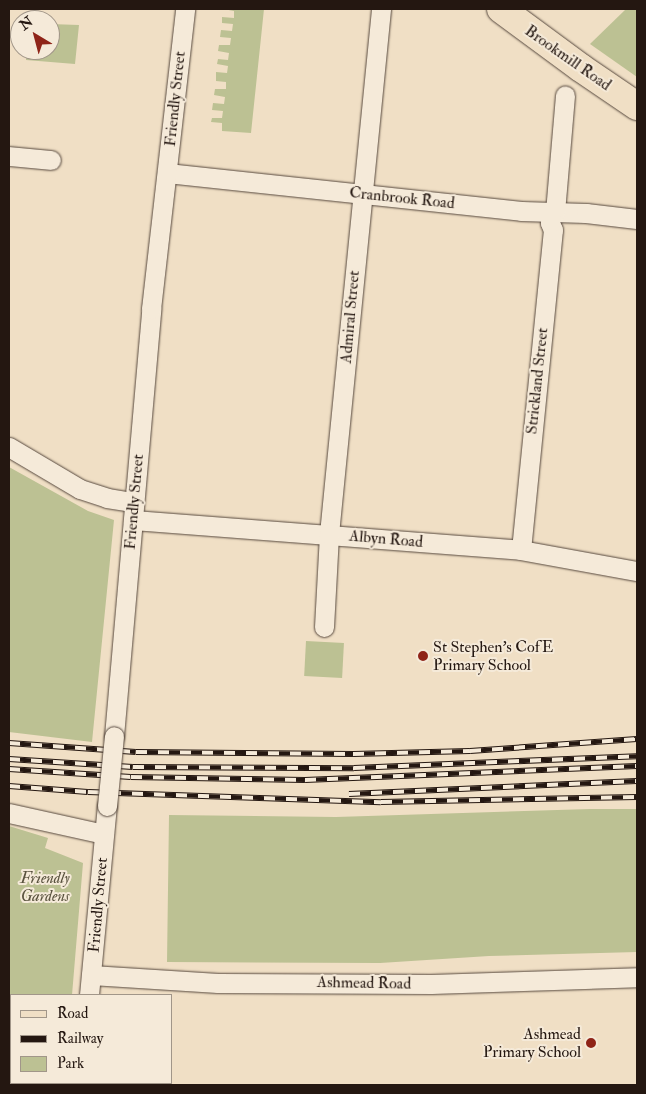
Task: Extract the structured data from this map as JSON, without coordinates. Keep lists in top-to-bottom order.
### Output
{
  "streets": {
    "main road": ["Brookmill Road"],
    "street": [
      "Friendly Street",
      "Cranbrook Road",
      "Admiral Street",
      "Strickland Street",
      "Albyn Road",
      "Ashmead Road"
    ]
  },
  "crossings": [
    ["Friendly Street", "Cranbrook Road"],
    ["Friendly Street", "Albyn Road"],
    ["Friendly Street", "Ashmead Road"],
    ["Cranbrook Road", "Admiral Street"],
    ["Cranbrook Road", "Strickland Street"],
    ["Admiral Street", "Albyn Road"],
    ["Strickland Street", "Albyn Road"]
  ],
  "parks": ["Friendly Gardens"],
  "places": ["St Stephen's CofE Primary School", "Ashmead Primary School"],
  "legend": ["Road", "Railway", "Park"],
  "north": "top left"
}
